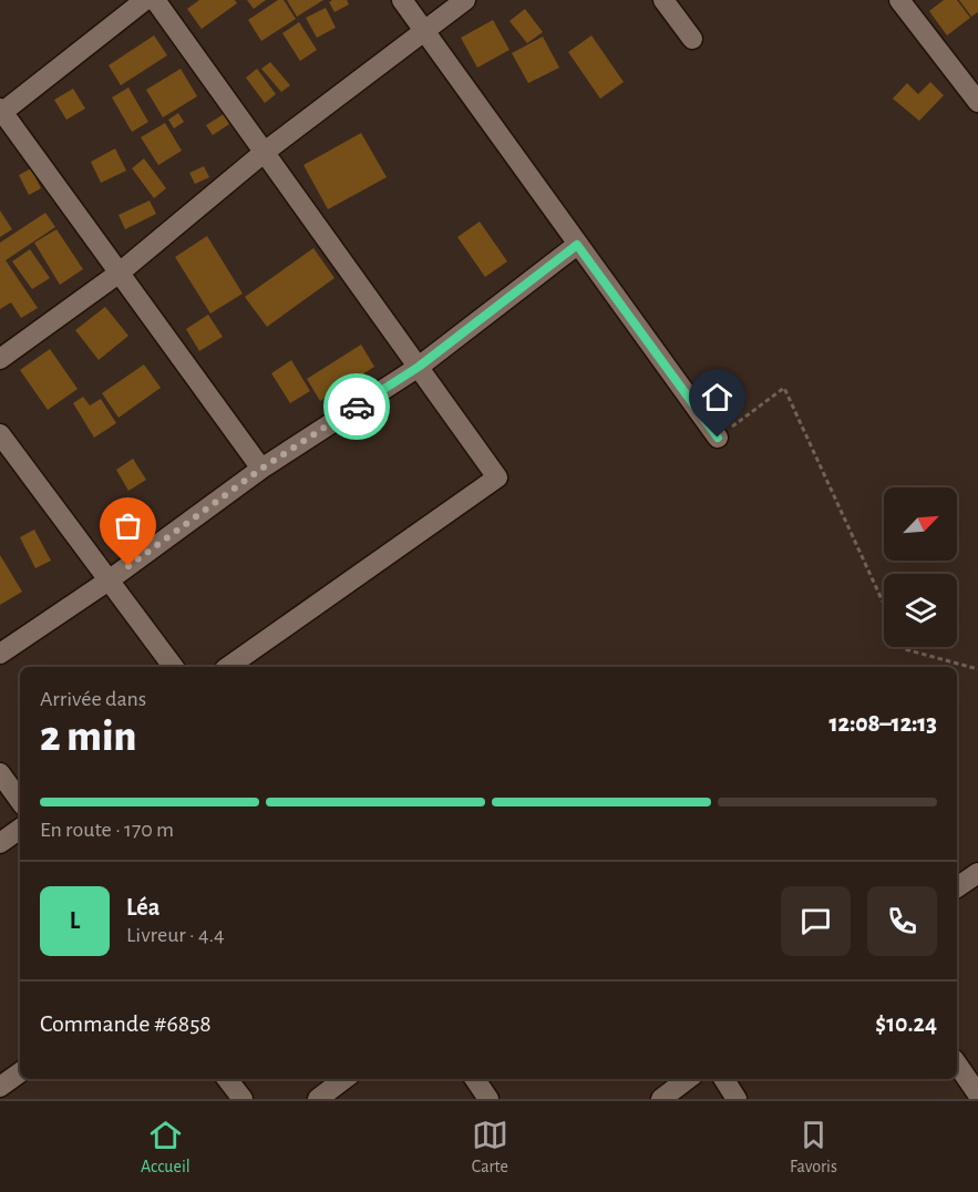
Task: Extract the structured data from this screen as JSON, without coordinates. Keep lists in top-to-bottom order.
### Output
{
  "north": "top right",
  "page": {
    "heading": ["2 min", "Arrivée dans", "12:08–12:13"],
    "panel": [
      "Léa",
      "Livreur · 4.4",
      "Commande #6858",
      "$10.24"
    ],
    "bar": "En route · 170 m",
    "round": "L",
    "tabs": ["Accueil", "Carte", "Favoris"]
  }
}
